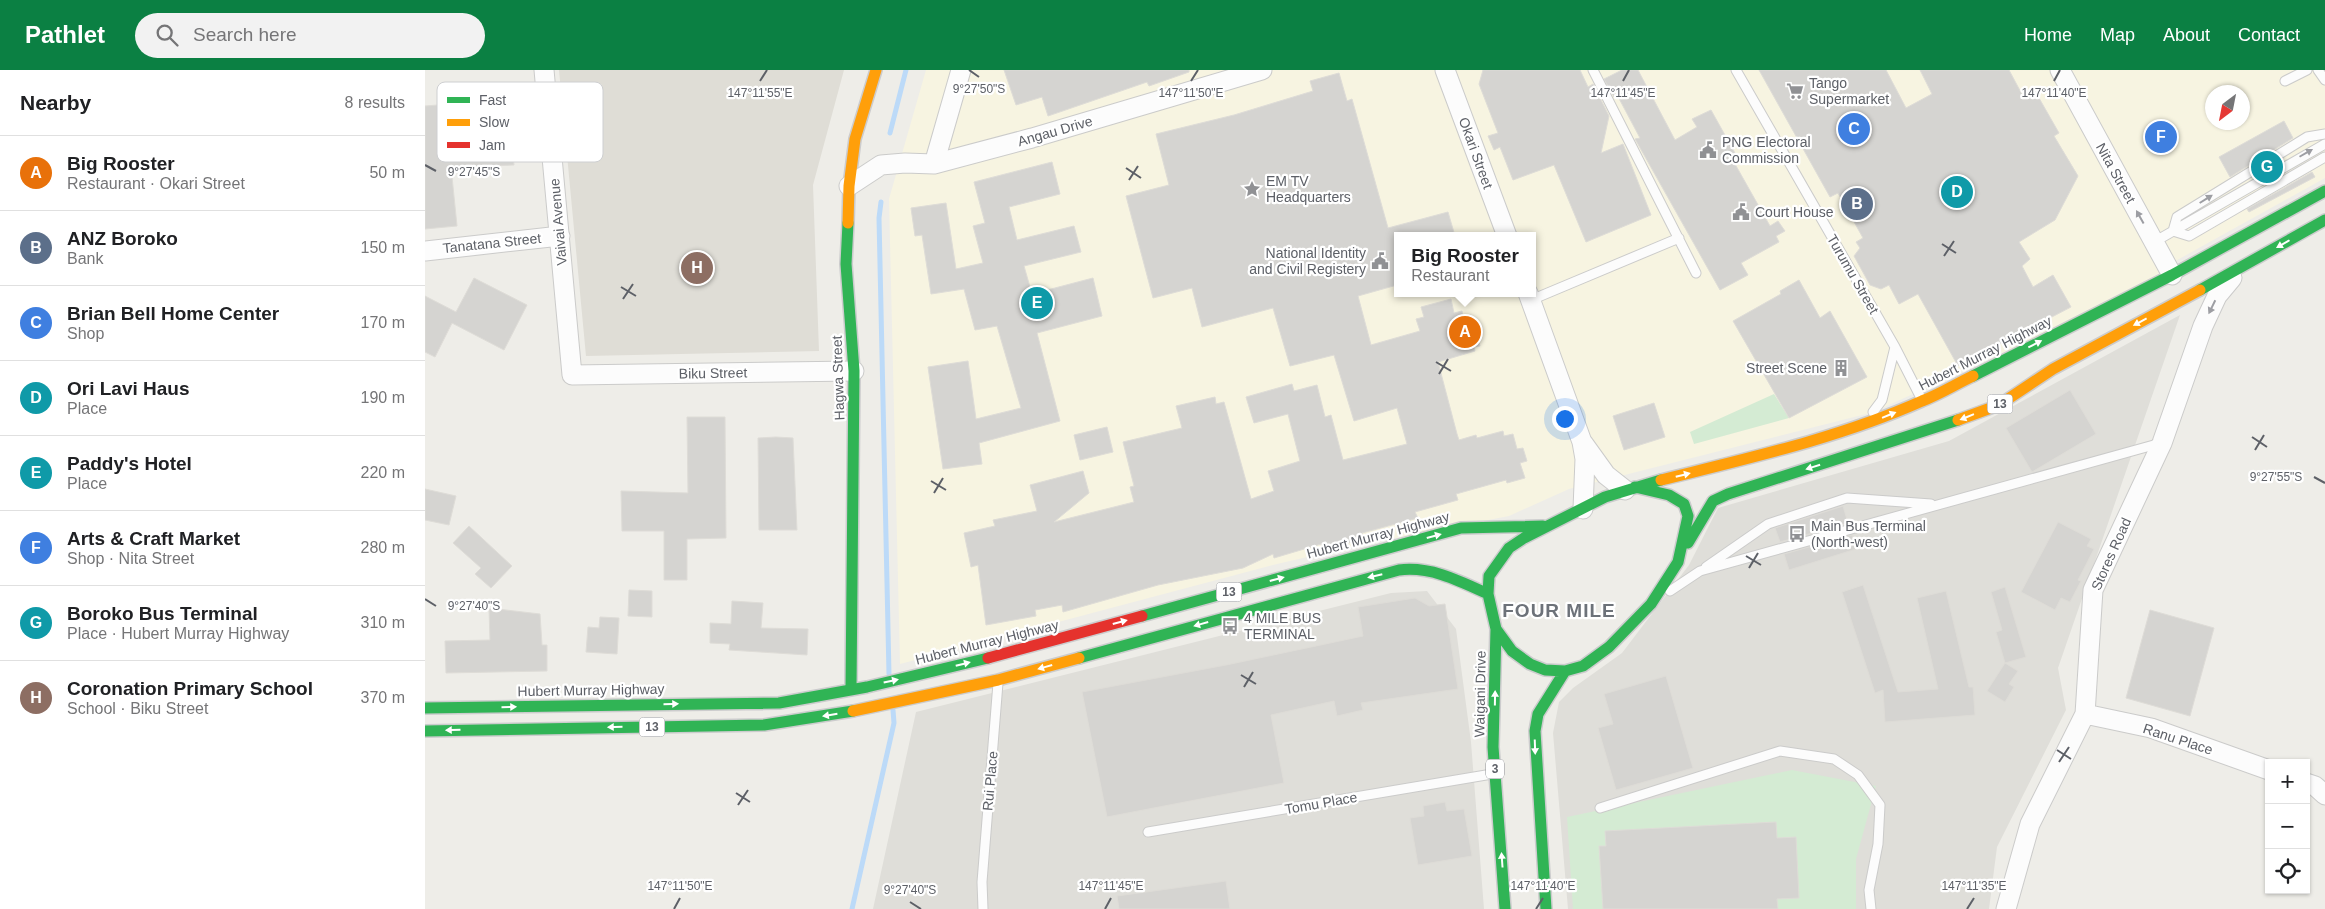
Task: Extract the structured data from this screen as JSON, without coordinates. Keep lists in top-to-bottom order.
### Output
{
  "streets": {
    "main road": [
      "Hubert Murray Highway",
      "Hagwa Street",
      "13",
      "Waigani Drive",
      "3"
    ],
    "street": [
      "Angau Drive",
      "Okari Street",
      "Nita Street",
      "Vaivai Avenue",
      "Tanatana Street",
      "Biku Street",
      "Stores Road",
      "Ranu Place"
    ],
    "lane": ["Turumu Street", "Rui Place", "Tomu Place"]
  },
  "crossings": [
    ["Angau Drive", "Hagwa Street"],
    ["Nita Street", "Hubert Murray Highway"],
    ["Vaivai Avenue", "Tanatana Street"],
    ["Vaivai Avenue", "Biku Street"],
    ["Turumu Street", "Hubert Murray Highway"],
    ["Hubert Murray Highway", "Hagwa Street"],
    ["Hubert Murray Highway", "13"],
    ["Biku Street", "Hagwa Street"],
    ["13", "Stores Road"],
    ["13", "Waigani Drive"],
    ["13", "Rui Place"],
    ["Stores Road", "Ranu Place"],
    ["Waigani Drive", "Tomu Place"]
  ],
  "one_way": ["Nita Street"],
  "districts": ["FOUR MILE"],
  "places": {
    "supermarket": ["Tango Supermarket"],
    "public building": ["PNG Electoral Commission", "Court House", "National Identity and Civil Registery"],
    "place": ["EM TV Headquarters"],
    "building": ["Street Scene"],
    "bus stop": ["Main Bus Terminal (North-west)", "4 MILE BUS TERMINAL"]
  },
  "legend": ["Fast", "Slow", "Jam"],
  "north": "bottom left",
  "page": {
    "header": "Pathlet",
    "search": "Search here",
    "nav": [
      "Home",
      "Map",
      "About",
      "Contact"
    ],
    "heading": ["Nearby", "8 results"],
    "pins": [
      "C",
      "F",
      "G",
      "D",
      "B",
      "H",
      "E",
      "A"
    ],
    "list": [
      {
        "mark": "A",
        "name": "Big Rooster",
        "note": "Restaurant · Okari Street",
        "value": "50 m"
      },
      {
        "mark": "B",
        "name": "ANZ Boroko",
        "note": "Bank",
        "value": "150 m"
      },
      {
        "mark": "C",
        "name": "Brian Bell Home Center",
        "note": "Shop",
        "value": "170 m"
      },
      {
        "mark": "D",
        "name": "Ori Lavi Haus",
        "note": "Place",
        "value": "190 m"
      },
      {
        "mark": "E",
        "name": "Paddy's Hotel",
        "note": "Place",
        "value": "220 m"
      },
      {
        "mark": "F",
        "name": "Arts & Craft Market",
        "note": "Shop · Nita Street",
        "value": "280 m"
      },
      {
        "mark": "G",
        "name": "Boroko Bus Terminal",
        "note": "Place · Hubert Murray Highway",
        "value": "310 m"
      },
      {
        "mark": "H",
        "name": "Coronation Primary School",
        "note": "School · Biku Street",
        "value": "370 m"
      }
    ],
    "popup": ["Big Rooster", "Restaurant"],
    "map_buttons": ["+", "−"]
  },
  "coordinates": [
    "9°27'50\"S",
    "147°11'55\"E",
    "147°11'50\"E",
    "147°11'45\"E",
    "147°11'40\"E",
    "9°27'45\"S",
    "9°27'55\"S",
    "9°27'40\"S",
    "147°11'35\"E"
  ]
}
